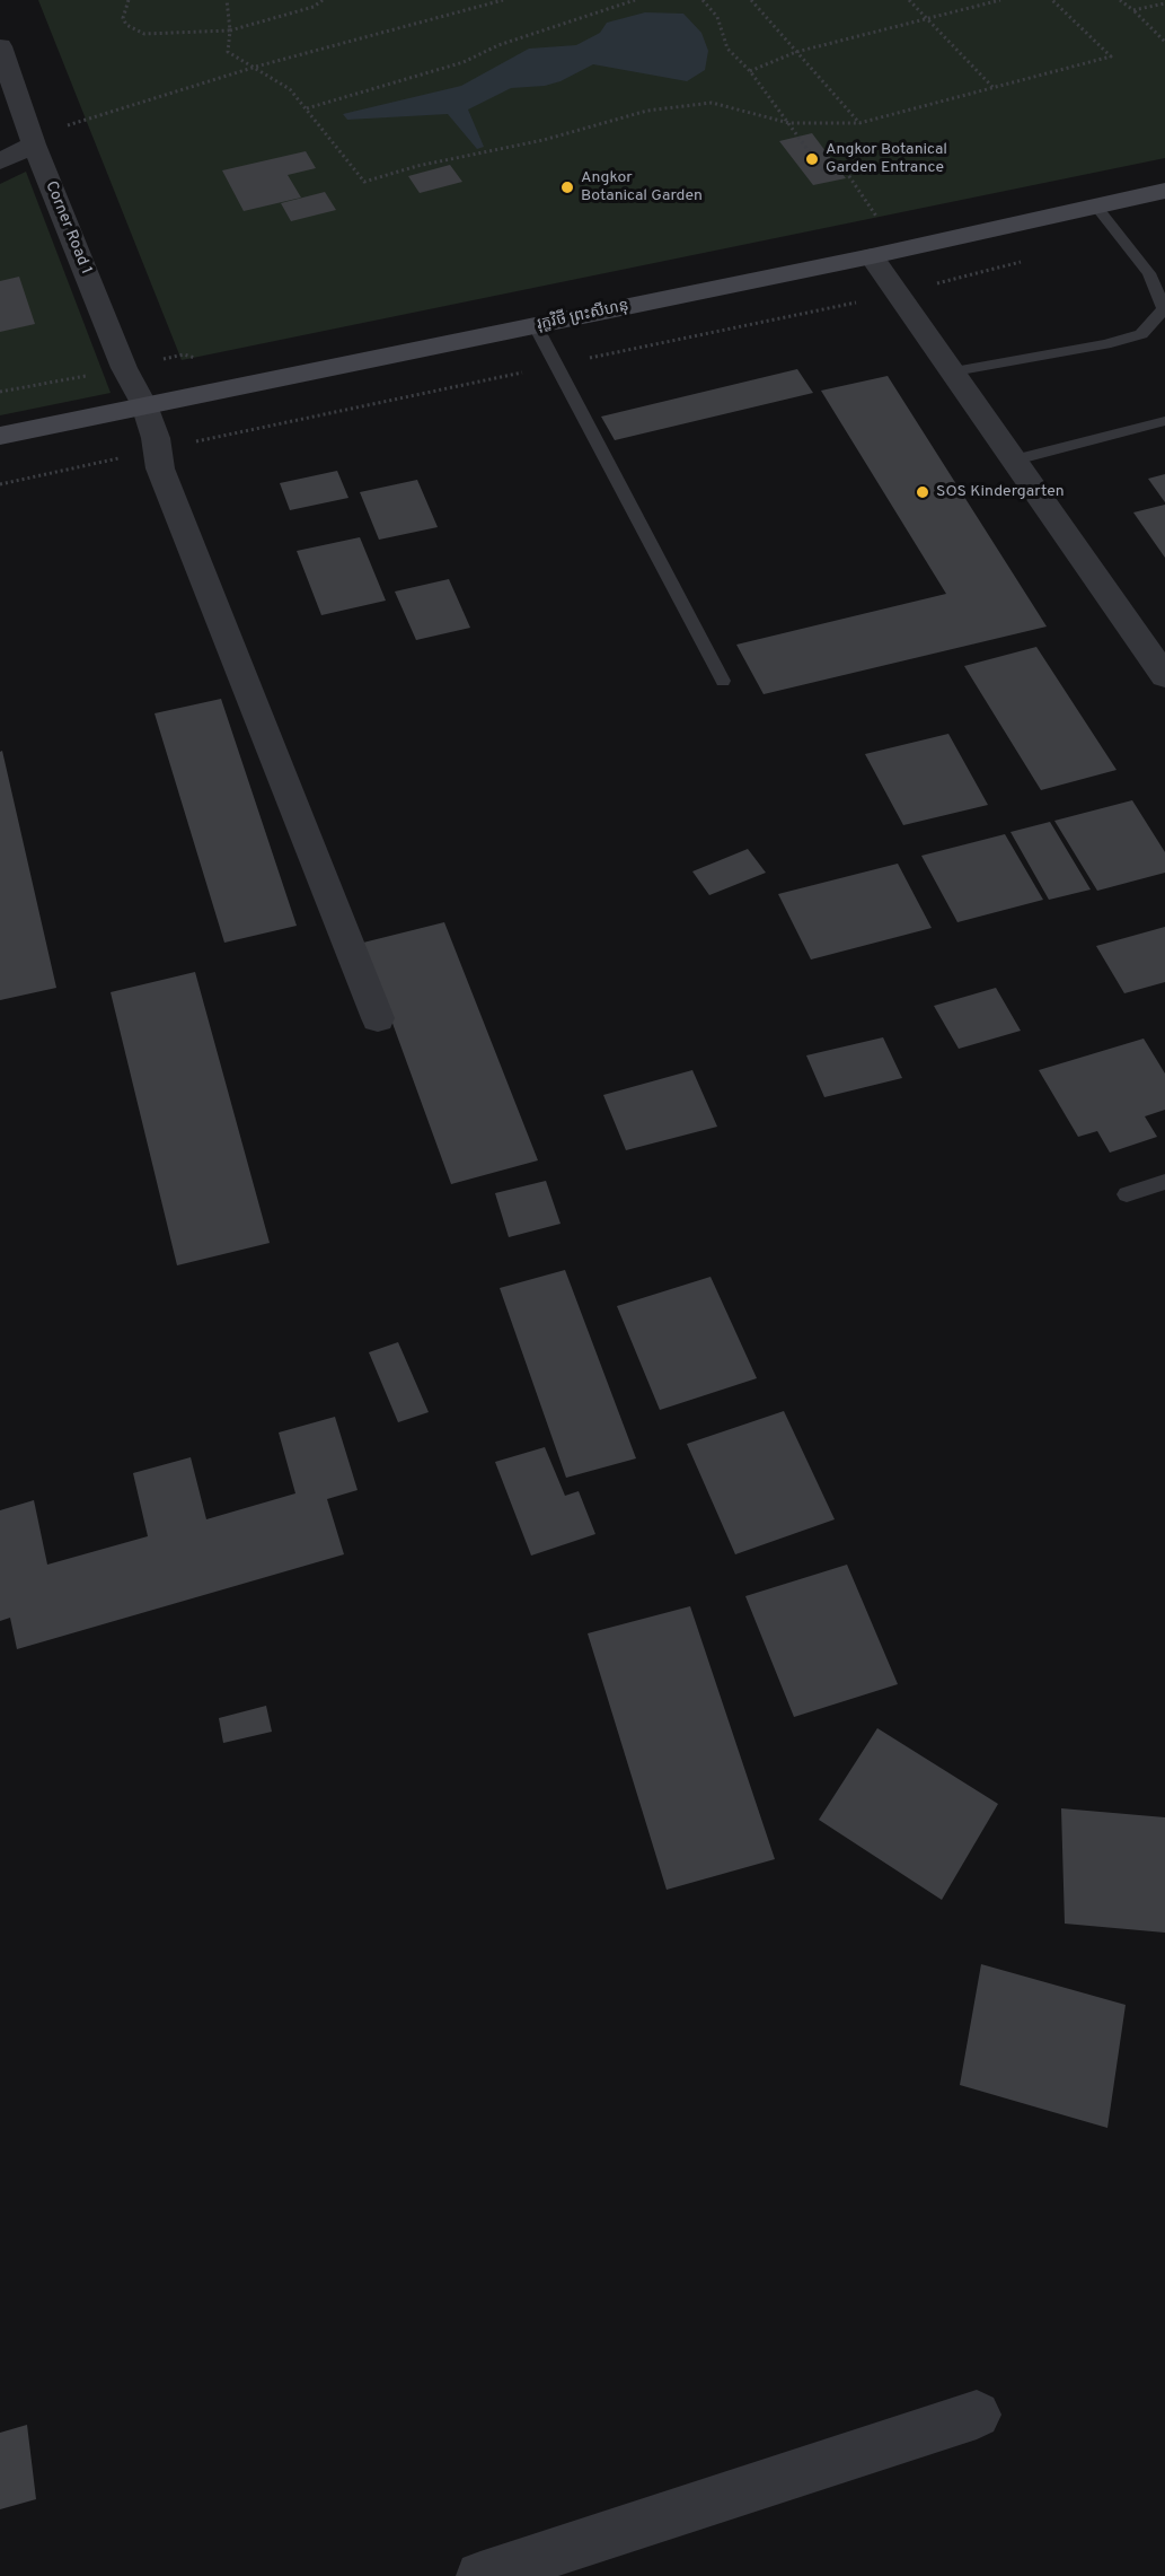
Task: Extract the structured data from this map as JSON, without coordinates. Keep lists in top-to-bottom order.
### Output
{
  "streets": {
    "street": ["Corner Road 1", "រុក្ខវិថី ព្រះសីហនុ"]
  },
  "crossings": [
    ["Corner Road 1", "រុក្ខវិថី ព្រះសីហនុ"]
  ],
  "places": ["Angkor Botanical Garden Entrance", "Angkor Botanical Garden", "SOS Kindergarten"]
}
